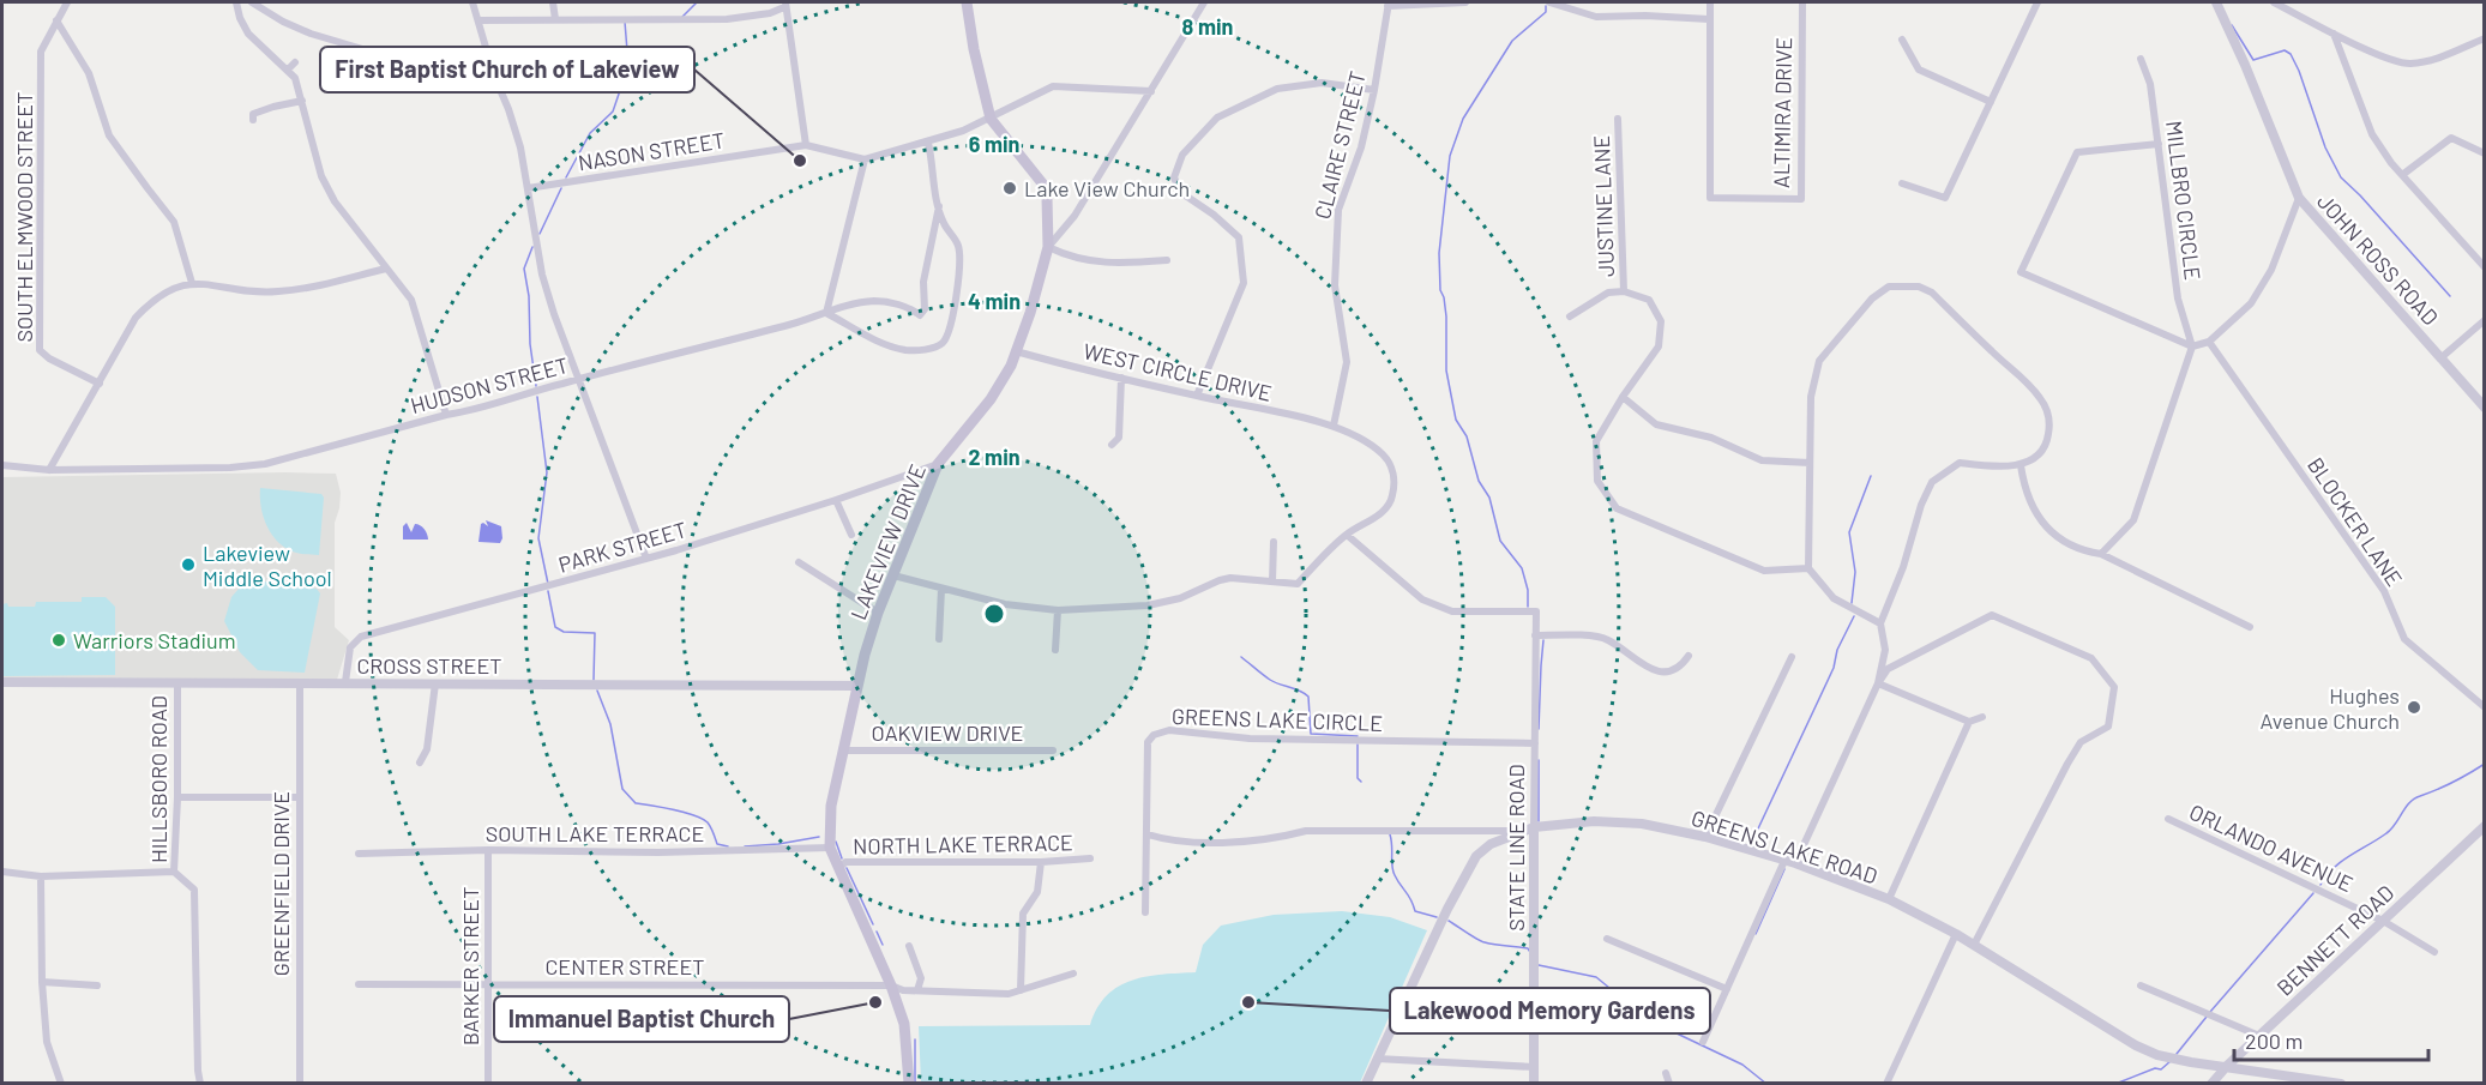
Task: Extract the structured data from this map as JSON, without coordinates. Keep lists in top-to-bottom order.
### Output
{
  "streets": {
    "main road": ["LAKEVIEW DRIVE"],
    "street": [
      "ALTIMIRA DRIVE",
      "CLAIRE STREET",
      "NASON STREET",
      "MILLBRO CIRCLE",
      "JUSTINE LANE",
      "SOUTH ELMWOOD STREET",
      "JOHN ROSS ROAD",
      "WEST CIRCLE DRIVE",
      "HUDSON STREET",
      "BLOCKER LANE",
      "PARK STREET",
      "CROSS STREET",
      "GREENS LAKE CIRCLE",
      "OAKVIEW DRIVE",
      "HILLSBORO ROAD",
      "SOUTH LAKE TERRACE",
      "NORTH LAKE TERRACE",
      "GREENS LAKE ROAD",
      "STATE LINE ROAD",
      "ORLANDO AVENUE",
      "GREENFIELD DRIVE",
      "BENNETT ROAD",
      "BARKER STREET",
      "CENTER STREET"
    ]
  },
  "crossings": [
    ["CLAIRE STREET", "WEST CIRCLE DRIVE"],
    ["WEST CIRCLE DRIVE", "LAKEVIEW DRIVE"],
    ["WEST CIRCLE DRIVE", "STATE LINE ROAD"],
    ["LAKEVIEW DRIVE", "PARK STREET"],
    ["LAKEVIEW DRIVE", "CROSS STREET"],
    ["LAKEVIEW DRIVE", "OAKVIEW DRIVE"],
    ["LAKEVIEW DRIVE", "SOUTH LAKE TERRACE"],
    ["LAKEVIEW DRIVE", "NORTH LAKE TERRACE"],
    ["LAKEVIEW DRIVE", "CENTER STREET"],
    ["PARK STREET", "CROSS STREET"],
    ["CROSS STREET", "HILLSBORO ROAD"],
    ["CROSS STREET", "GREENFIELD DRIVE"],
    ["GREENS LAKE CIRCLE", "STATE LINE ROAD"],
    ["SOUTH LAKE TERRACE", "BARKER STREET"],
    ["GREENS LAKE ROAD", "STATE LINE ROAD"],
    ["GREENS LAKE ROAD", "BENNETT ROAD"],
    ["ORLANDO AVENUE", "BENNETT ROAD"],
    ["BARKER STREET", "CENTER STREET"]
  ],
  "places": [
    "First Baptist Church of Lakeview",
    "Lake View Church",
    "Lakeview Middle School",
    "Warriors Stadium",
    "Hughes Avenue Church",
    "Immanuel Baptist Church",
    "Lakewood Memory Gardens"
  ],
  "scale_bar": "200 m",
  "rings": [
    "8 min",
    "6 min",
    "4 min",
    "2 min"
  ]
}
